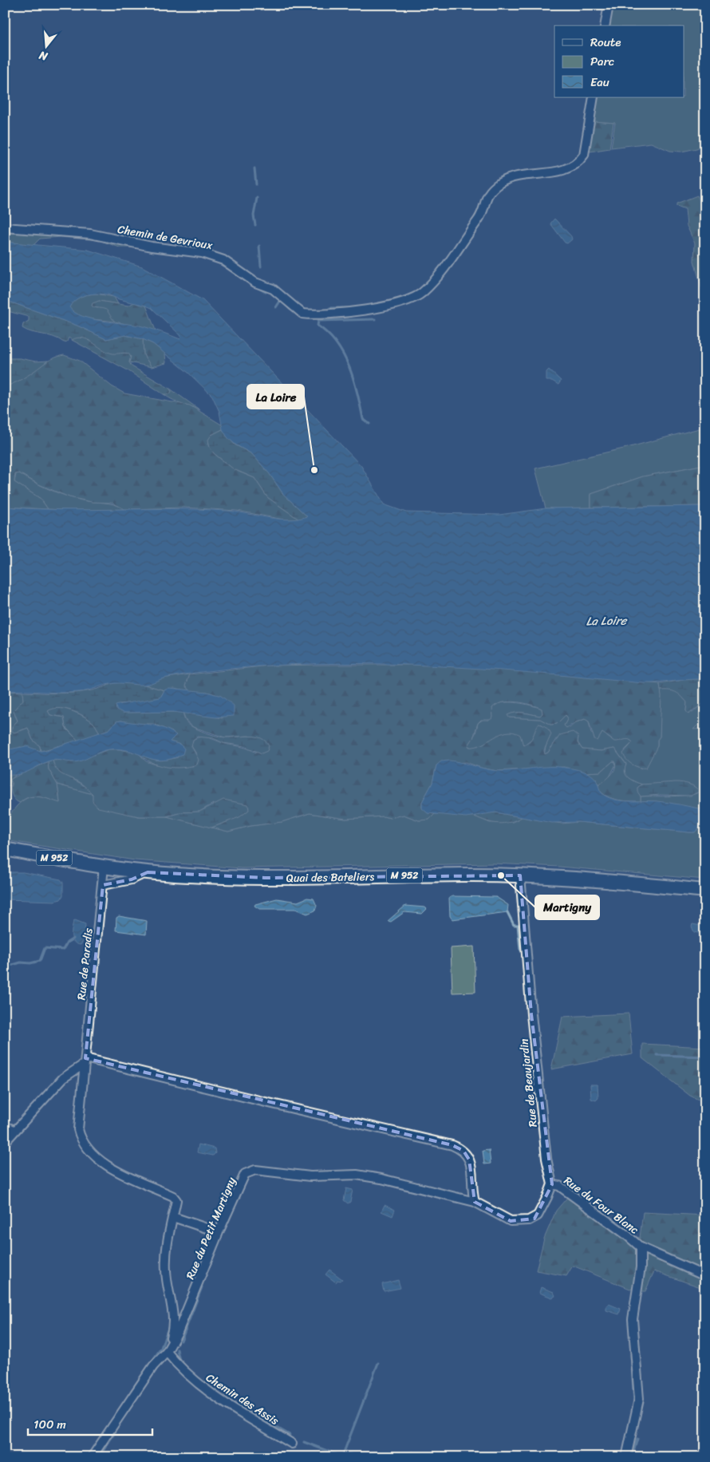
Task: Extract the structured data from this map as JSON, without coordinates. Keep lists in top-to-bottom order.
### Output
{
  "streets": {
    "main road": ["M 952", "Quai des Bateliers"],
    "street": [
      "Chemin de Gevrioux",
      "Rue de Paradis",
      "Rue de Beaujardin",
      "Rue du Four Blanc",
      "Rue du Petit Martigny",
      "Chemin des Assis"
    ]
  },
  "crossings": [
    ["Quai des Bateliers", "Rue de Paradis"],
    ["Quai des Bateliers", "Rue de Beaujardin"],
    ["Rue de Paradis", "Rue du Petit Martigny"],
    ["Rue de Beaujardin", "Rue du Four Blanc"],
    ["Rue du Petit Martigny", "Chemin des Assis"]
  ],
  "water": ["La Loire"],
  "places": ["La Loire", "Martigny"],
  "legend": ["Route", "Parc", "Eau"],
  "scale_bar": "100 m",
  "north": "bottom"
}
